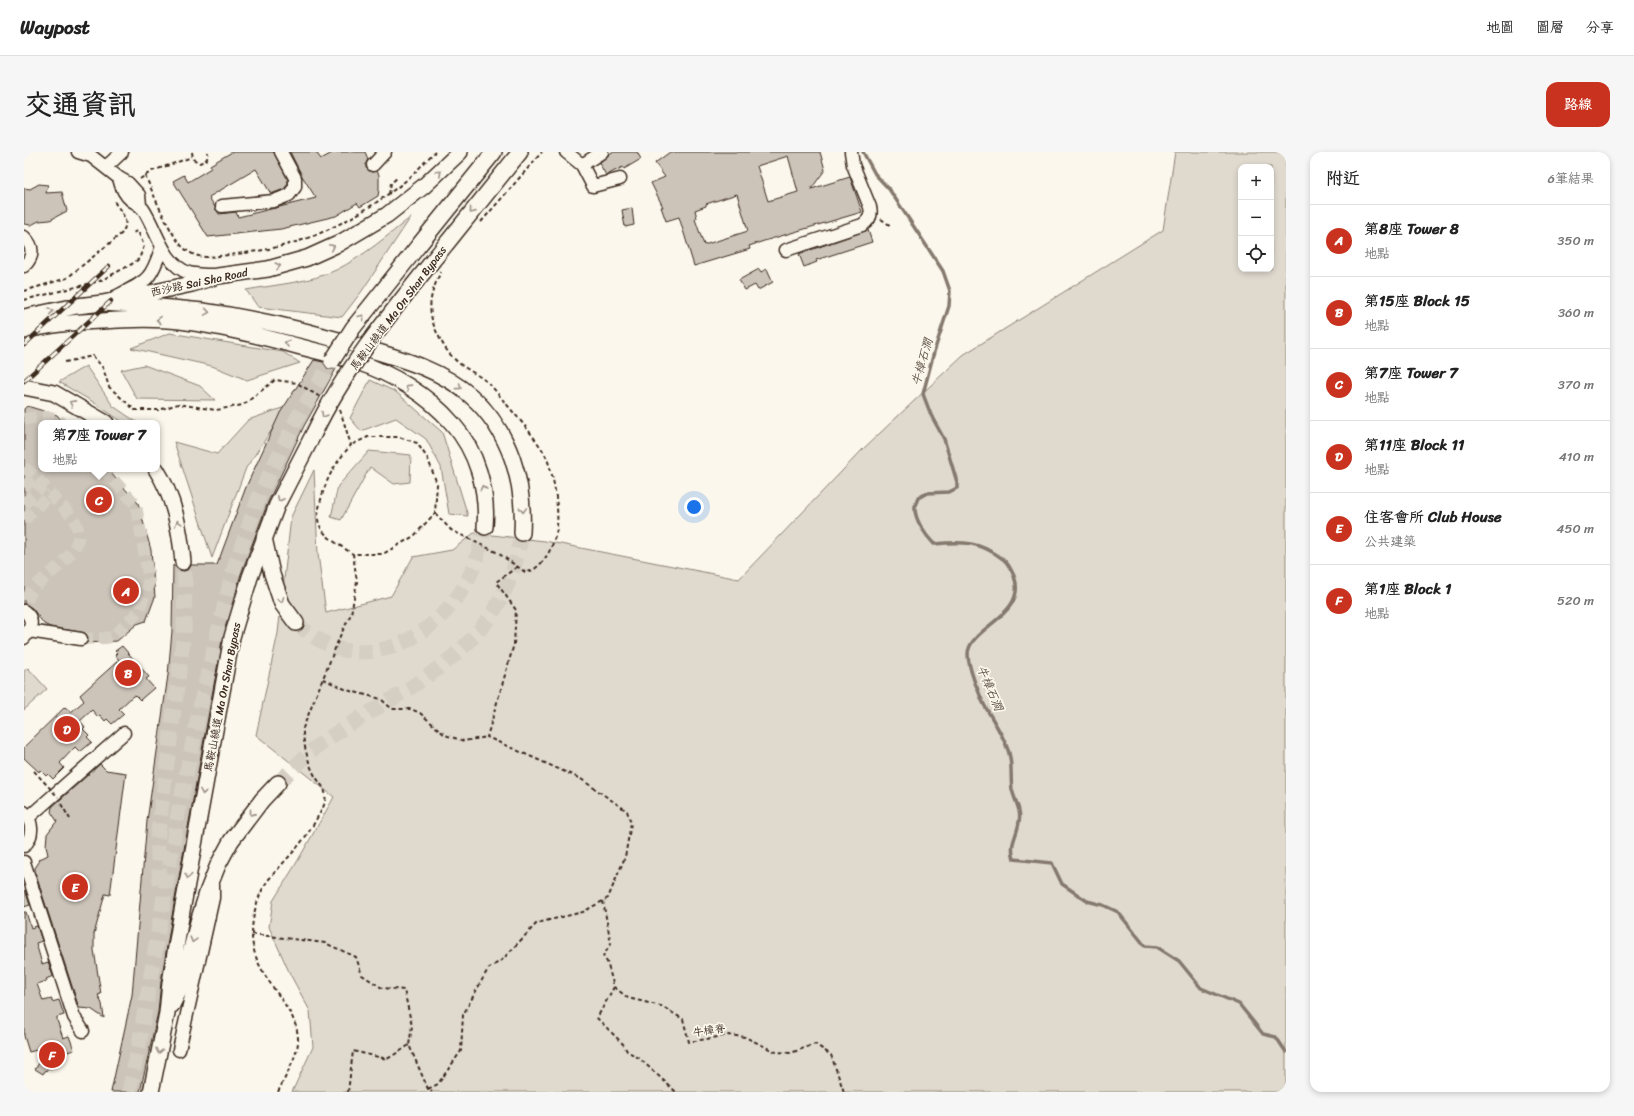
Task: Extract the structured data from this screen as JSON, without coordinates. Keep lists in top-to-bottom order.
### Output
{
  "streets": {
    "main road": ["西沙路 Sai Sha Road", "馬鞍山繞道 Ma On Shan Bypass"],
    "path": ["牛樟脊"]
  },
  "one_way": ["西沙路 Sai Sha Road"],
  "water": ["牛樟石澗"],
  "page": {
    "header": "Waypost",
    "nav": ["地圖", "圖層", "分享"],
    "title": "交通資訊",
    "buttons": "路線",
    "heading": ["附近", "6筆結果"],
    "map_buttons": ["+", "−"],
    "list": [
      {
        "mark": "A",
        "name": "第8座 Tower 8",
        "note": "地點",
        "value": "350 m"
      },
      {
        "mark": "B",
        "name": "第15座 Block 15",
        "note": "地點",
        "value": "360 m"
      },
      {
        "mark": "C",
        "name": "第7座 Tower 7",
        "note": "地點",
        "value": "370 m"
      },
      {
        "mark": "D",
        "name": "第11座 Block 11",
        "note": "地點",
        "value": "410 m"
      },
      {
        "mark": "E",
        "name": "住客會所 Club House",
        "note": "公共建築",
        "value": "450 m"
      },
      {
        "mark": "F",
        "name": "第1座 Block 1",
        "note": "地點",
        "value": "520 m"
      }
    ],
    "popup": ["第7座 Tower 7", "地點"],
    "pins": [
      "C",
      "A",
      "B",
      "D",
      "E",
      "F"
    ]
  }
}
